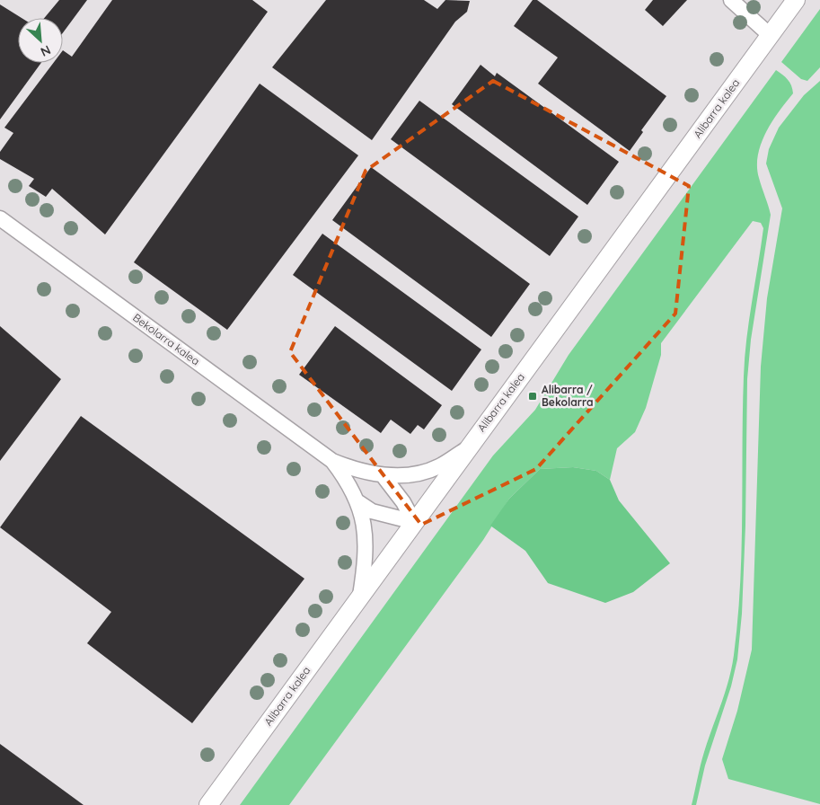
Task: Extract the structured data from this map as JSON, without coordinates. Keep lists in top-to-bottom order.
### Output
{
  "streets": {
    "street": ["Alibarra kalea", "Bekolarra kalea"]
  },
  "crossings": [
    ["Alibarra kalea", "Bekolarra kalea"]
  ],
  "places": {
    "transit": ["Alibarra / Bekolarra"]
  },
  "north": "bottom right"
}
